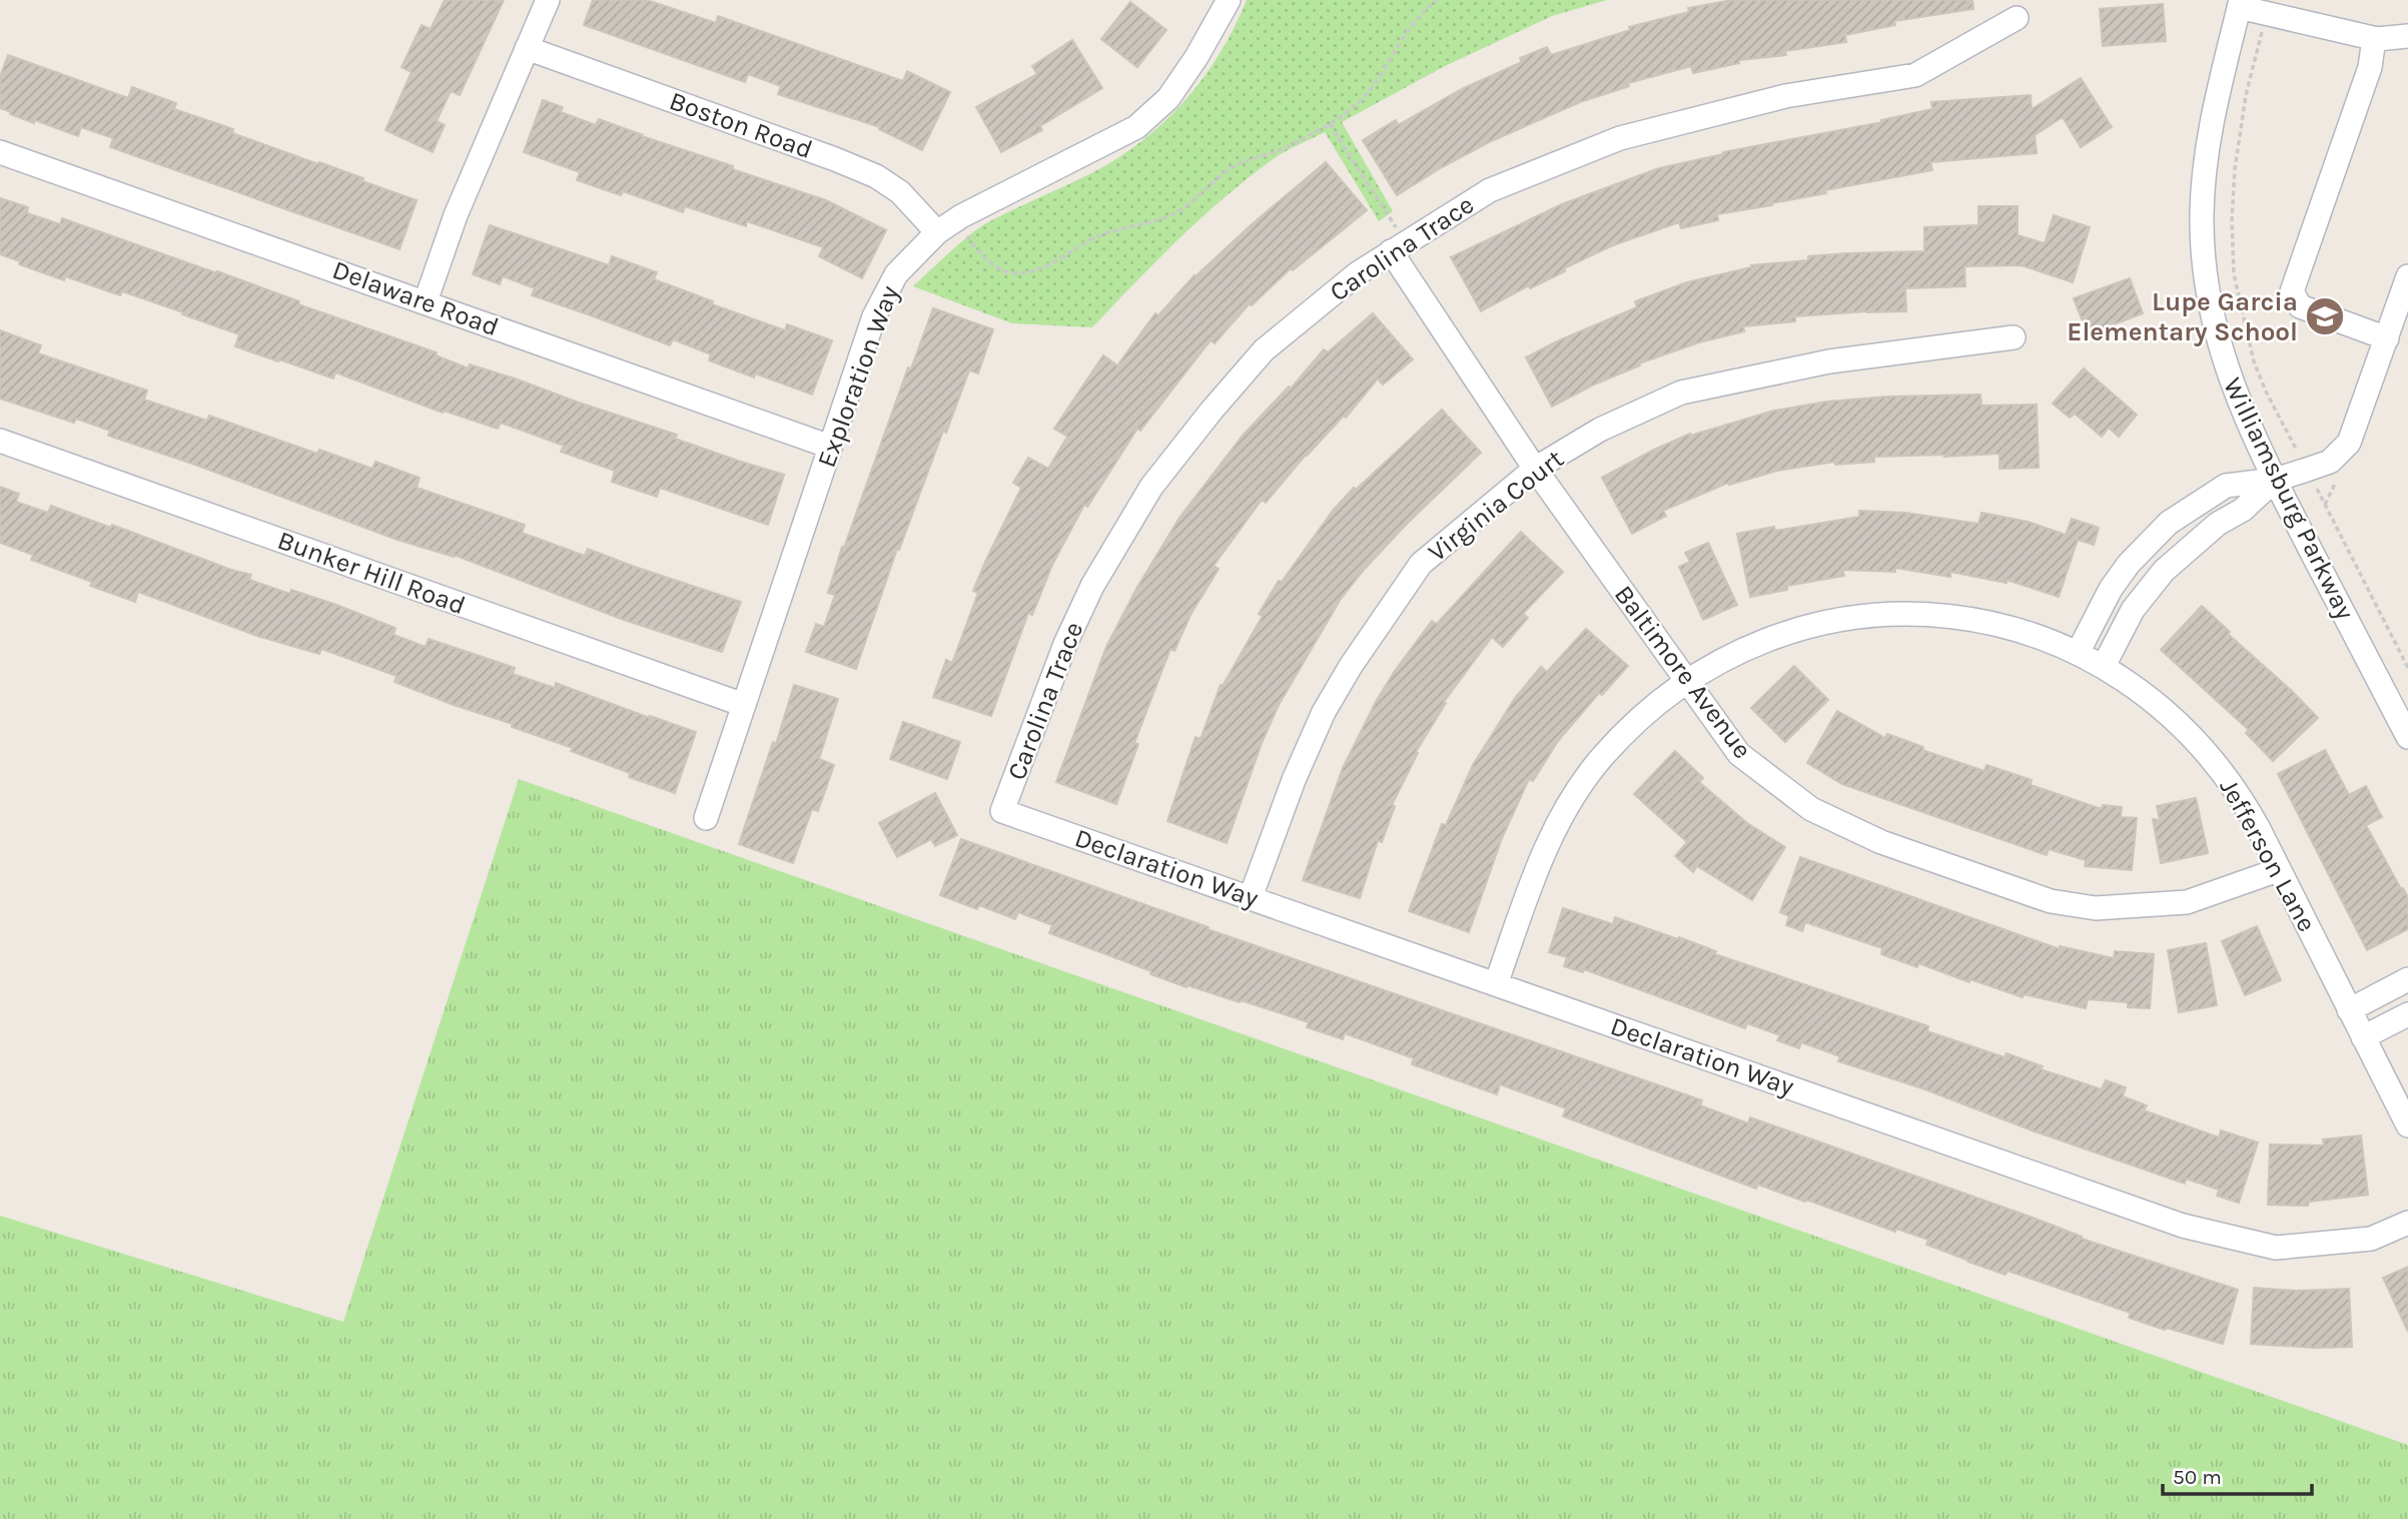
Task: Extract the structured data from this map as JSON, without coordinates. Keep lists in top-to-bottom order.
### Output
{
  "streets": {
    "street": [
      "Boston Road",
      "Carolina Trace",
      "Delaware Road",
      "Exploration Way",
      "Williamsburg Parkway",
      "Virginia Court",
      "Bunker Hill Road",
      "Baltimore Avenue",
      "Jefferson Lane",
      "Declaration Way"
    ]
  },
  "crossings": [
    ["Boston Road", "Exploration Way"],
    ["Carolina Trace", "Baltimore Avenue"],
    ["Carolina Trace", "Declaration Way"],
    ["Delaware Road", "Exploration Way"],
    ["Exploration Way", "Bunker Hill Road"],
    ["Virginia Court", "Baltimore Avenue"],
    ["Virginia Court", "Declaration Way"],
    ["Baltimore Avenue", "Jefferson Lane"],
    ["Jefferson Lane", "Declaration Way"]
  ],
  "places": {
    "school or university": ["Lupe Garcia Elementary School"]
  },
  "scale_bar": "50 m"
}
